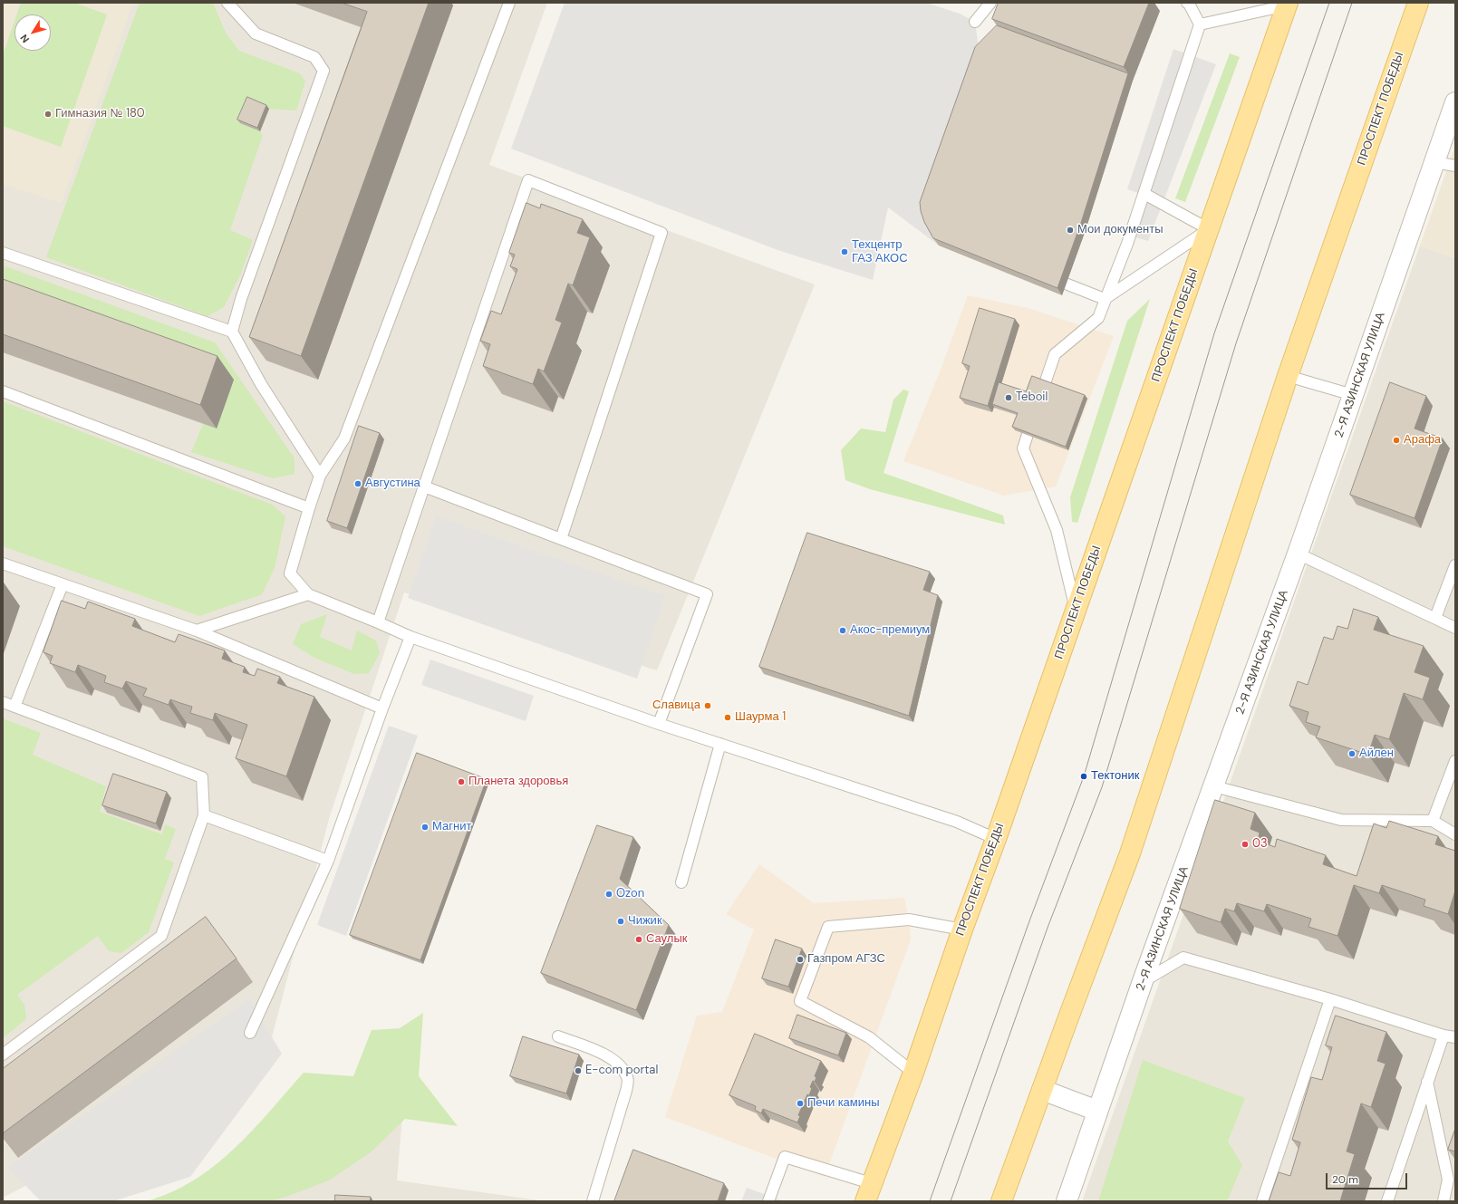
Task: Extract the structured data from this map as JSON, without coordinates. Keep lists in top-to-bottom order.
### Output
{
  "streets": {
    "main road": ["ПРОСПЕКТ ПОБЕДЫ"],
    "street": ["2-Я АЗИНСКАЯ УЛИЦА"]
  },
  "places": [
    "Гимназия № 180",
    "Мои документы",
    "Техцентр ГАЗ АКОС",
    "Teboil",
    "Арафа",
    "Августина",
    "Акос-премиум",
    "Славица",
    "Шаурма 1",
    "Айлен",
    "Тектоник",
    "Планета здоровья",
    "Магнит",
    "03",
    "Ozon",
    "Чижик",
    "Саулык",
    "Газпром АГЗС",
    "E-com portal",
    "Печи камины"
  ],
  "scale_bar": "20 m",
  "north": "bottom left"
}
